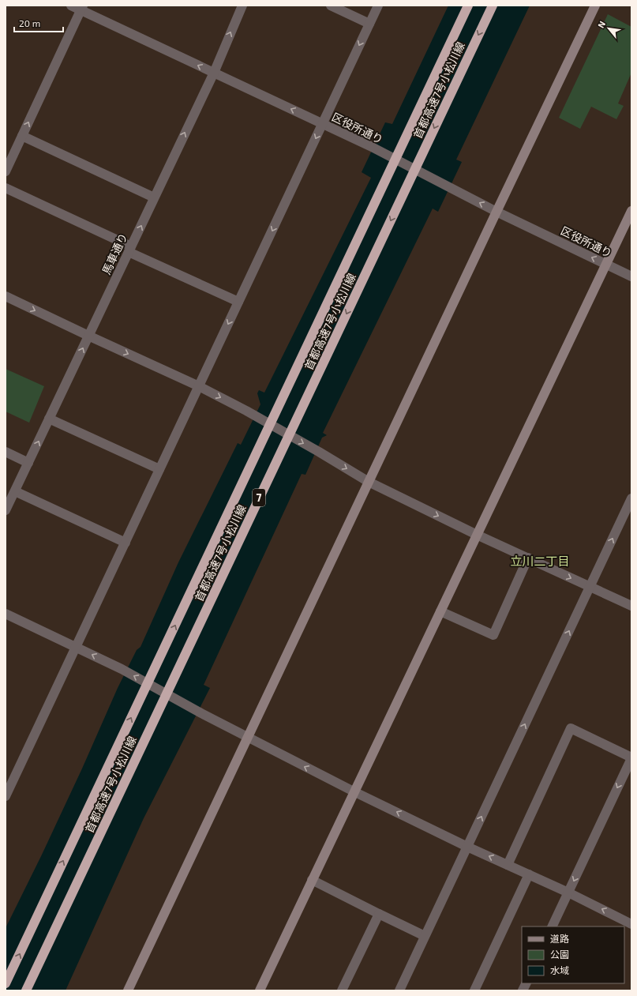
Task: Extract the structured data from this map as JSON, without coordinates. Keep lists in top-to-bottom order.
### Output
{
  "streets": {
    "highway": ["首都高速7号小松川線", "7"],
    "street": ["区役所通り", "馬車通り"]
  },
  "crossings": [
    ["区役所通り", "馬車通り"]
  ],
  "one_way": ["区役所通り", "馬車通り"],
  "districts": ["立川二丁目"],
  "legend": ["道路", "公園", "水域"],
  "scale_bar": "20 m",
  "north": "top left"
}
